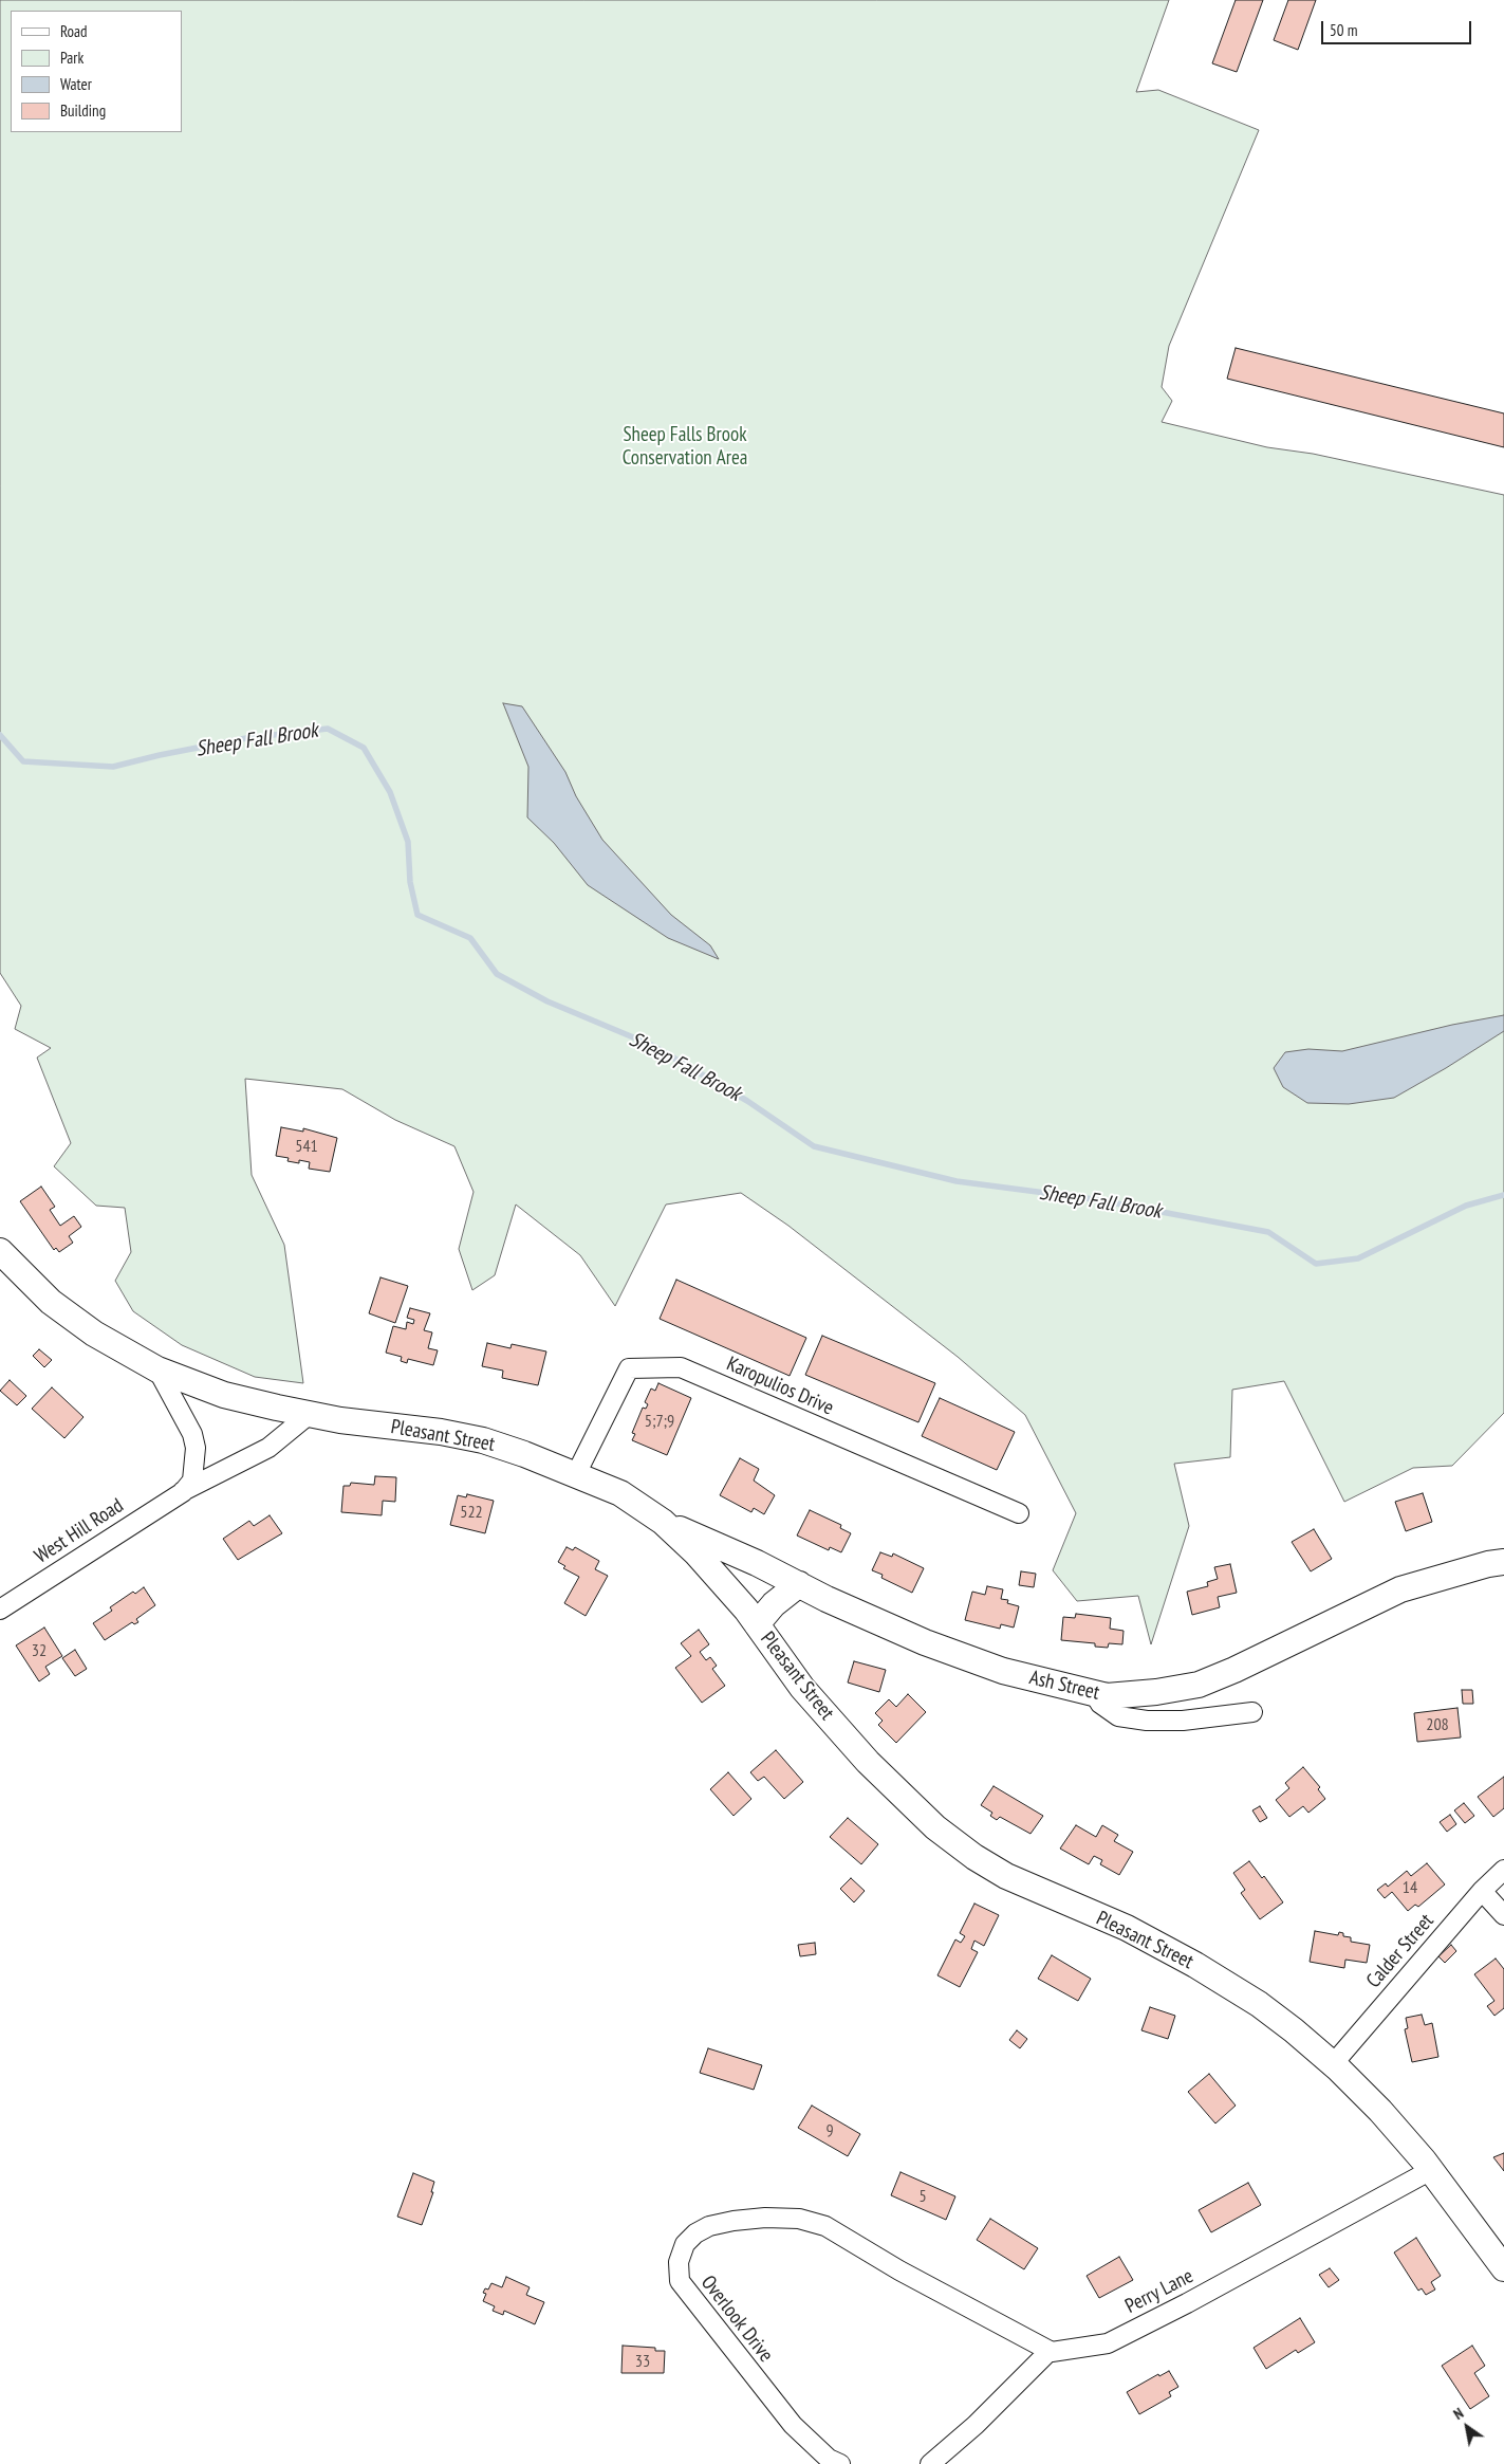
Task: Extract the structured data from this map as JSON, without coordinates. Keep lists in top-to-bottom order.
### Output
{
  "streets": {
    "street": [
      "Karopulios Drive",
      "Pleasant Street",
      "West Hill Road",
      "Ash Street",
      "Calder Street",
      "Perry Lane",
      "Overlook Drive"
    ]
  },
  "crossings": [
    ["Karopulios Drive", "Pleasant Street"],
    ["Pleasant Street", "West Hill Road"],
    ["Pleasant Street", "Ash Street"],
    ["Pleasant Street", "Calder Street"],
    ["Pleasant Street", "Perry Lane"],
    ["Perry Lane", "Overlook Drive"]
  ],
  "water": ["Sheep Fall Brook"],
  "parks": ["Sheep Falls Brook Conservation Area"],
  "house_numbers": [
    "541",
    "5;7;9",
    "522",
    "32",
    "208",
    "14",
    "9",
    "5",
    "33"
  ],
  "legend": [
    "Road",
    "Park",
    "Water",
    "Building"
  ],
  "scale_bar": "50 m",
  "north": "top left"
}
